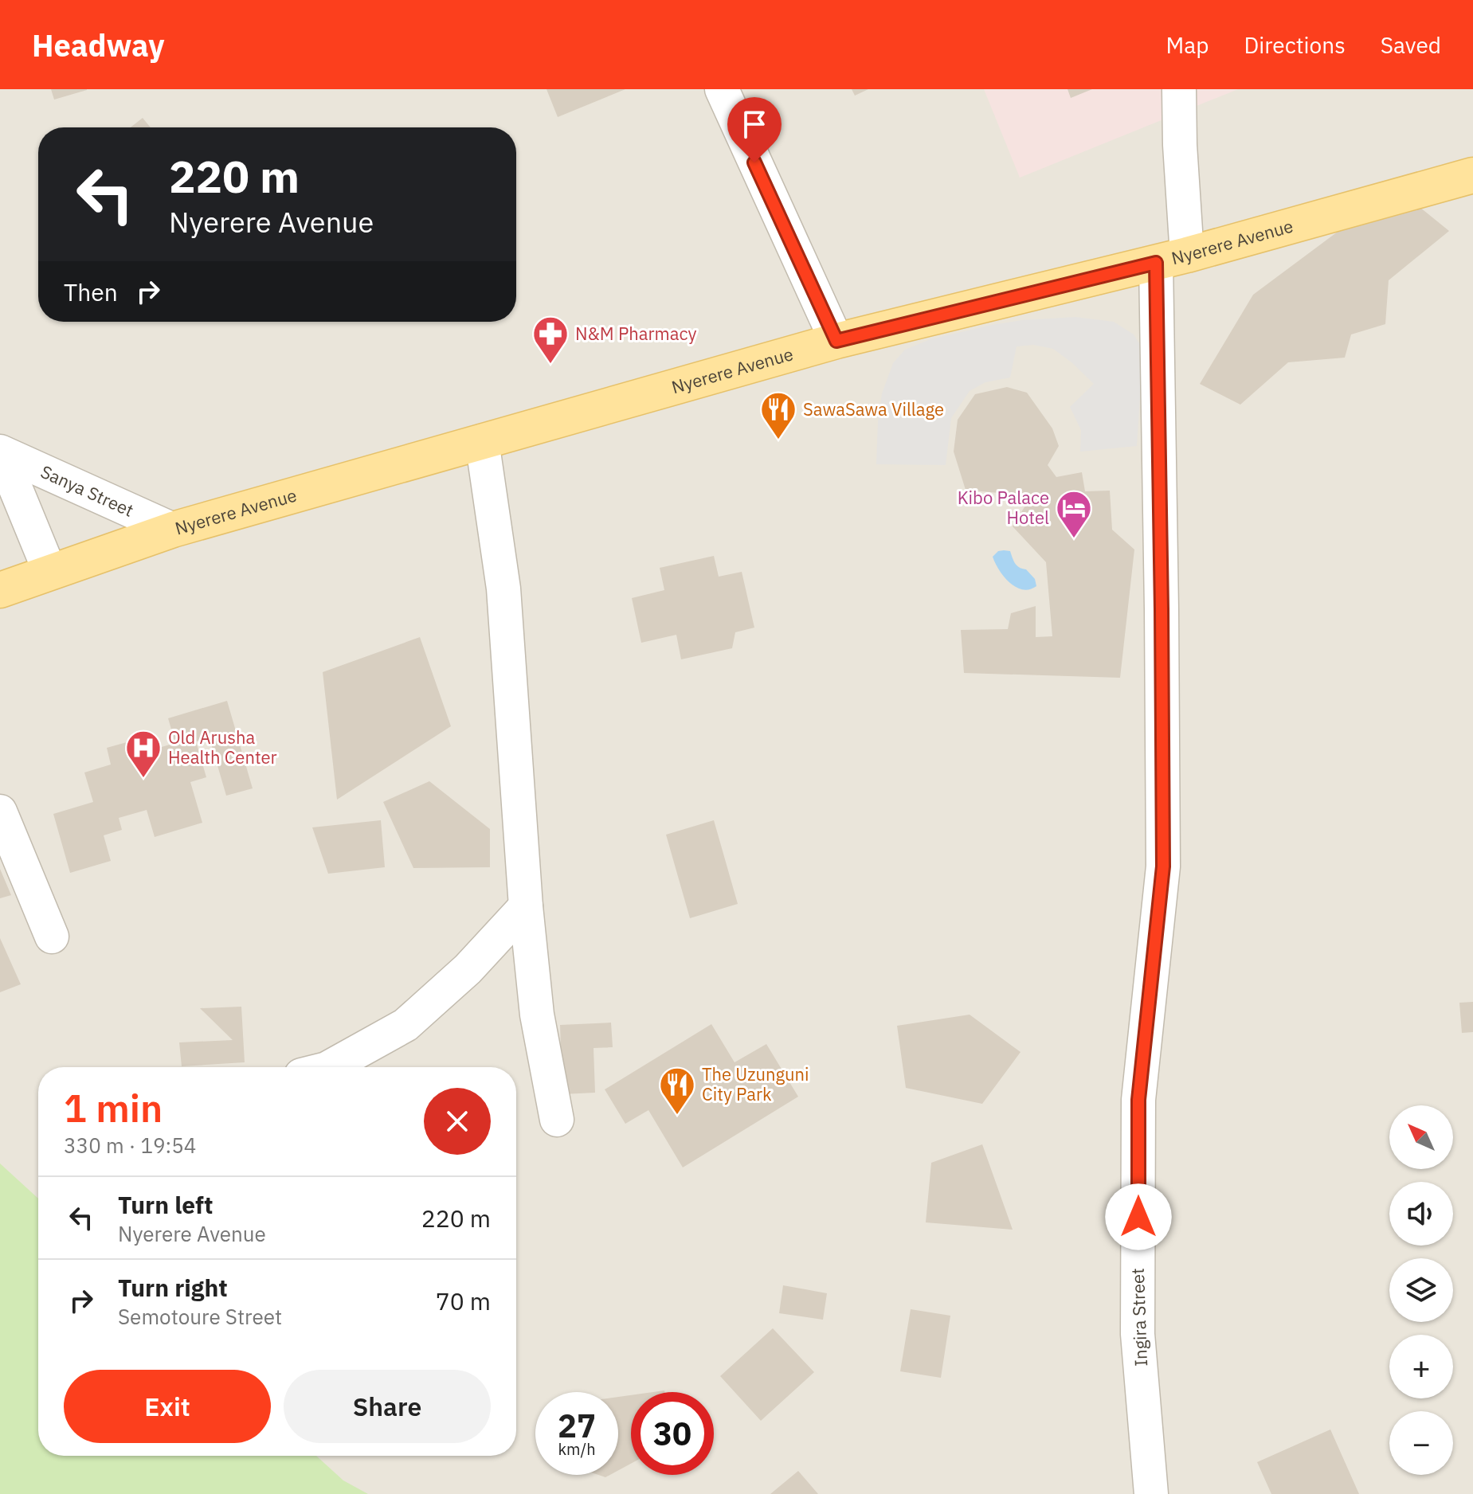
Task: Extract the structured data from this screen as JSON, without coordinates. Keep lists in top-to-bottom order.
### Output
{
  "streets": {
    "main road": ["Nyerere Avenue"],
    "street": ["Sanya Street", "Ingira Street"]
  },
  "crossings": [
    ["Nyerere Avenue", "Sanya Street"],
    ["Nyerere Avenue", "Ingira Street"]
  ],
  "places": {
    "pharmacy": ["N&M Pharmacy"],
    "restaurant": ["SawaSawa Village", "The Uzunguni City Park"],
    "hotel": ["Kibo Palace Hotel"],
    "hospital": ["Old Arusha Health Center"]
  },
  "north": "top left",
  "page": {
    "header": "Headway",
    "nav": ["Map", "Directions", "Saved"],
    "turn": ["220 m", "Nyerere Avenue"],
    "then": "Then",
    "heading": ["1 min", "330 m · 19:54"],
    "map_buttons": ["+", "−"],
    "list": [
      {
        "name": "Turn left",
        "note": "Nyerere Avenue",
        "value": "220 m"
      },
      {
        "name": "Turn right",
        "note": "Semotoure Street",
        "value": "70 m"
      }
    ],
    "buttons": ["Exit", "Share"],
    "speed": "27 km/h",
    "limit": "30"
  }
}
